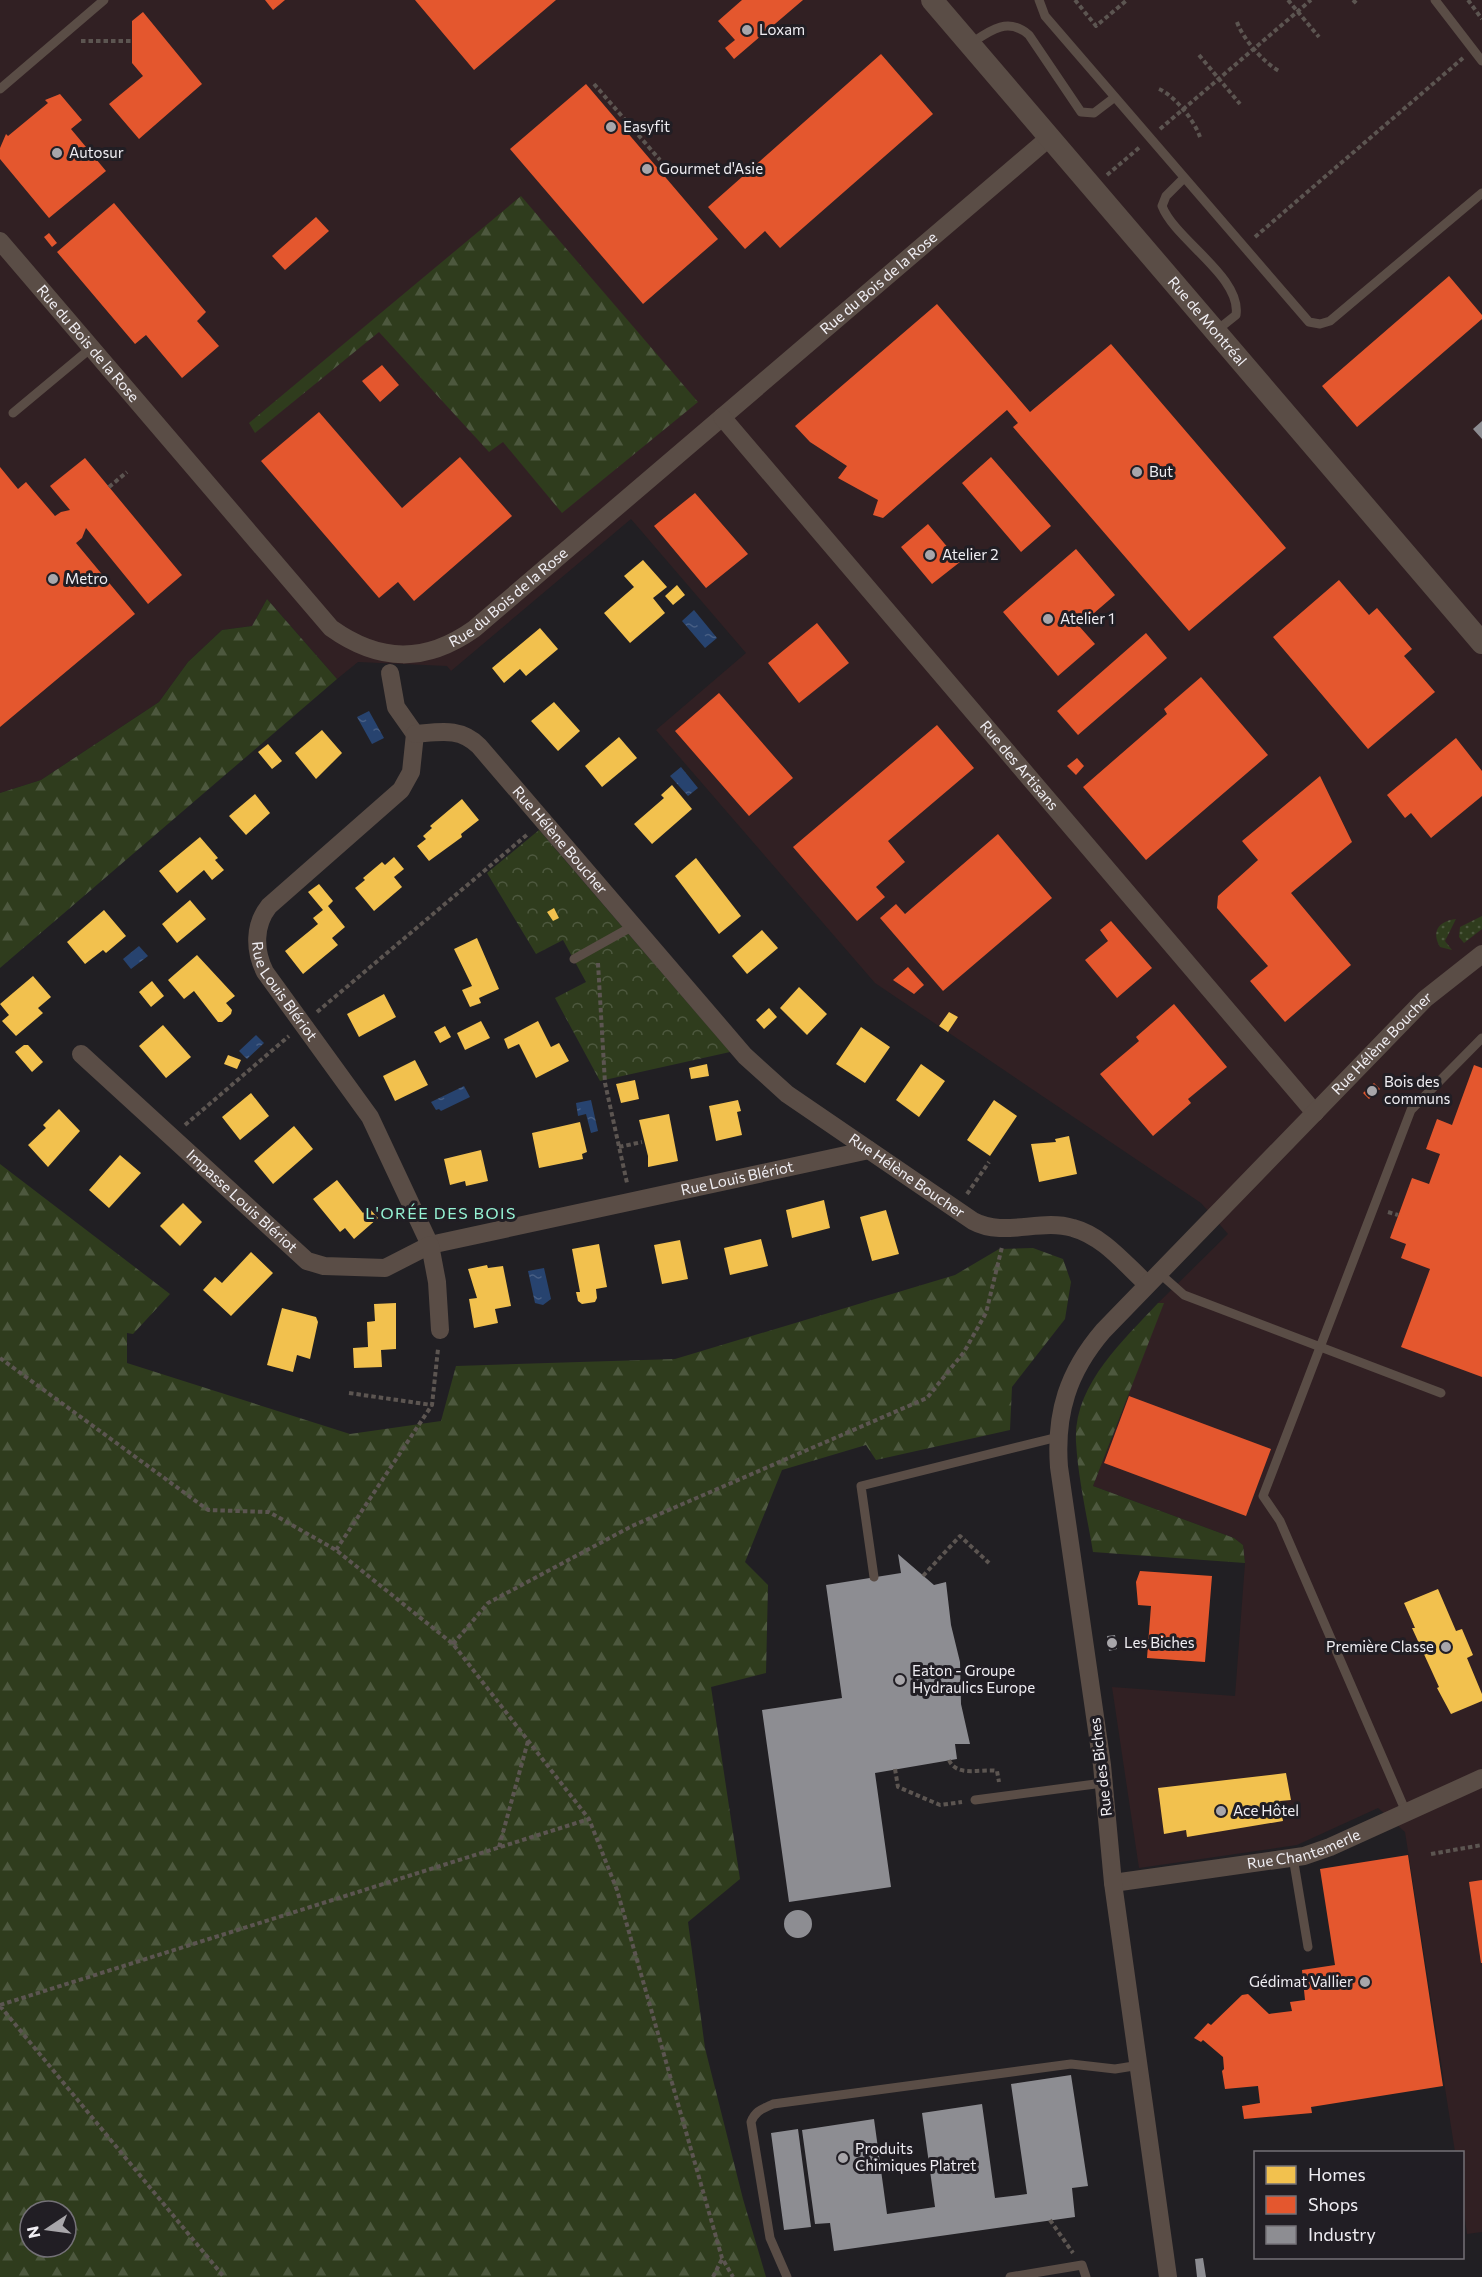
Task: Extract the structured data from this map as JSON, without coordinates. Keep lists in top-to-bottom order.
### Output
{
  "streets": {
    "street": [
      "Rue du Bois de la Rose",
      "Rue de Montréal",
      "Rue des Artisans",
      "Rue Hélène Boucher",
      "Rue Louis Blériot",
      "Impasse Louis Blériot",
      "Rue des Biches",
      "Rue Chantemerle"
    ]
  },
  "crossings": [
    ["Rue du Bois de la Rose", "Rue de Montréal"],
    ["Rue du Bois de la Rose", "Rue des Artisans"],
    ["Rue des Artisans", "Rue Hélène Boucher"],
    ["Rue Hélène Boucher", "Rue Louis Blériot"],
    ["Rue Hélène Boucher", "Rue des Biches"],
    ["Rue Louis Blériot", "Impasse Louis Blériot"],
    ["Rue des Biches", "Rue Chantemerle"]
  ],
  "districts": ["L'ORÉE DES BOIS"],
  "places": [
    "Loxam",
    "Easyfit",
    "Autosur",
    "Gourmet d'Asie",
    "But",
    "Atelier 2",
    "Metro",
    "Atelier 1",
    "Bois des communs",
    "Les Biches",
    "Première Classe",
    "Eaton - Groupe Hydraulics Europe",
    "Ace Hôtel",
    "Gédimat Vallier",
    "Produits Chimiques Platret"
  ],
  "legend": ["Homes", "Shops", "Industry"],
  "north": "left"
}
